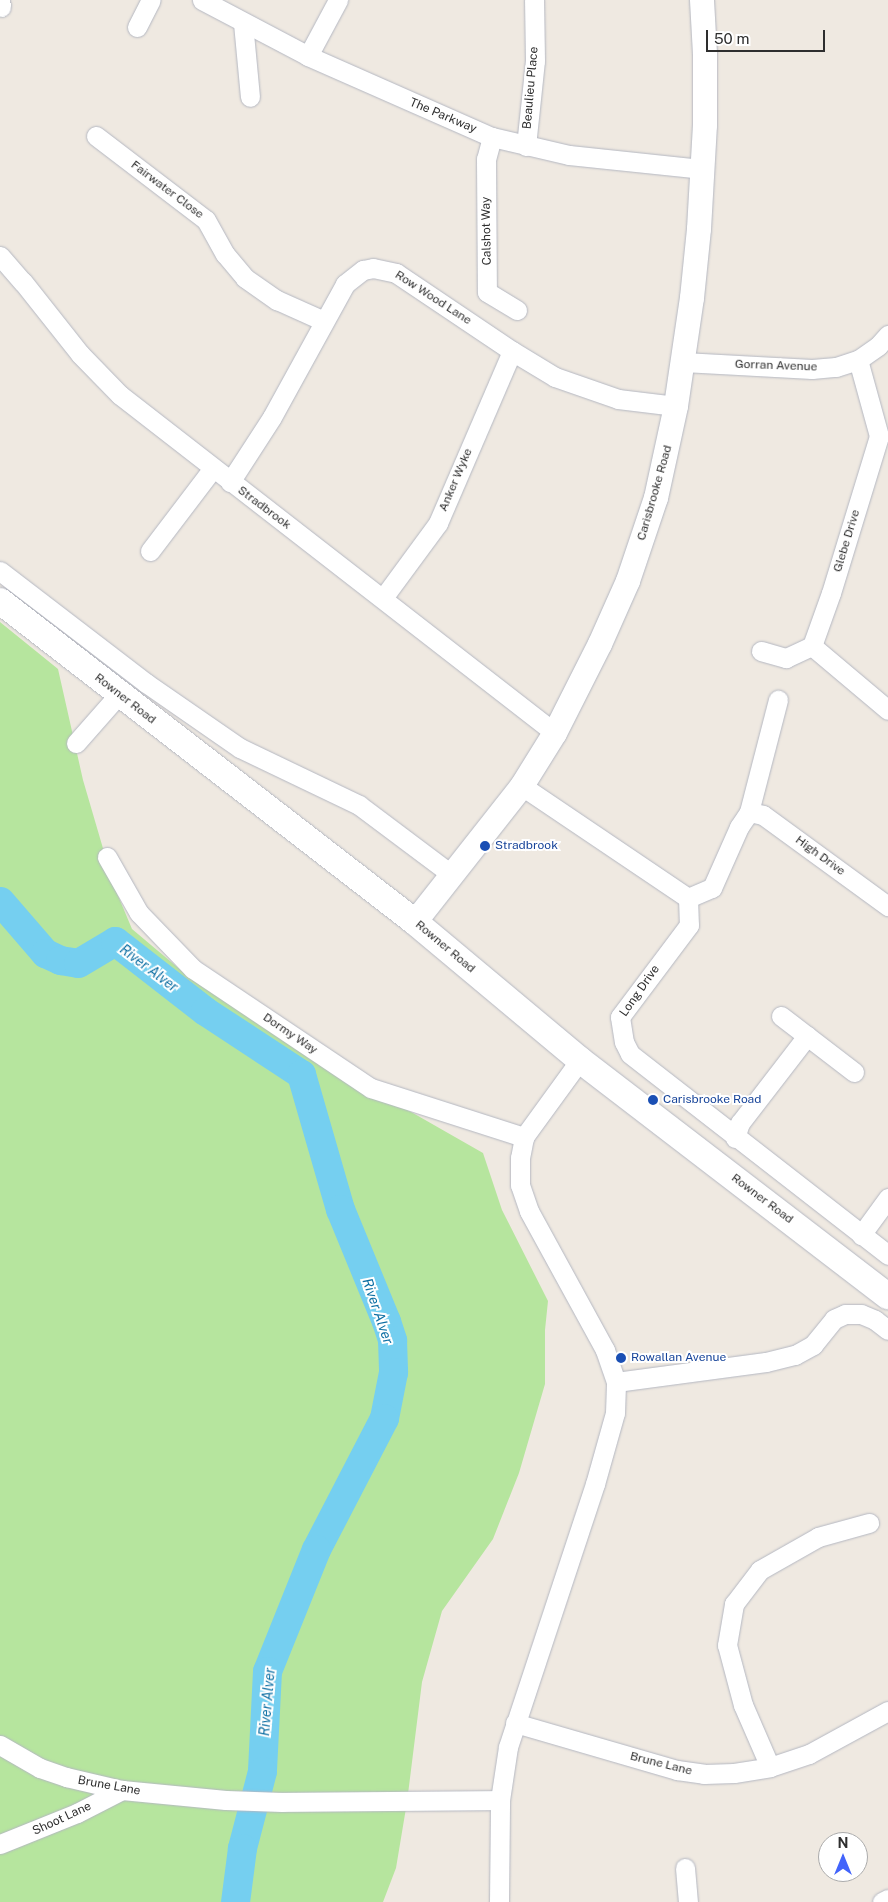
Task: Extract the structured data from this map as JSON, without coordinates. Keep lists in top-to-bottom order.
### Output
{
  "streets": {
    "main road": ["Rowner Road"],
    "street": [
      "Beaulieu Place",
      "The Parkway",
      "Fairwater Close",
      "Calshot Way",
      "Row Wood Lane",
      "Gorran Avenue",
      "Anker Wyke",
      "Carisbrooke Road",
      "Stradbrook",
      "Glebe Drive",
      "High Drive",
      "Long Drive",
      "Dormy Way",
      "Brune Lane",
      "Shoot Lane"
    ]
  },
  "crossings": [
    ["Beaulieu Place", "The Parkway"],
    ["The Parkway", "Calshot Way"],
    ["The Parkway", "Carisbrooke Road"],
    ["Fairwater Close", "Row Wood Lane"],
    ["Row Wood Lane", "Anker Wyke"],
    ["Row Wood Lane", "Carisbrooke Road"],
    ["Row Wood Lane", "Stradbrook"],
    ["Gorran Avenue", "Carisbrooke Road"],
    ["Gorran Avenue", "Glebe Drive"],
    ["Anker Wyke", "Stradbrook"],
    ["Carisbrooke Road", "Stradbrook"],
    ["Carisbrooke Road", "Rowner Road"],
    ["Brune Lane", "Shoot Lane"]
  ],
  "water": ["River Alver"],
  "places": ["Stradbrook", "Carisbrooke Road", "Rowallan Avenue"],
  "scale_bar": "50 m",
  "north": "top"
}
